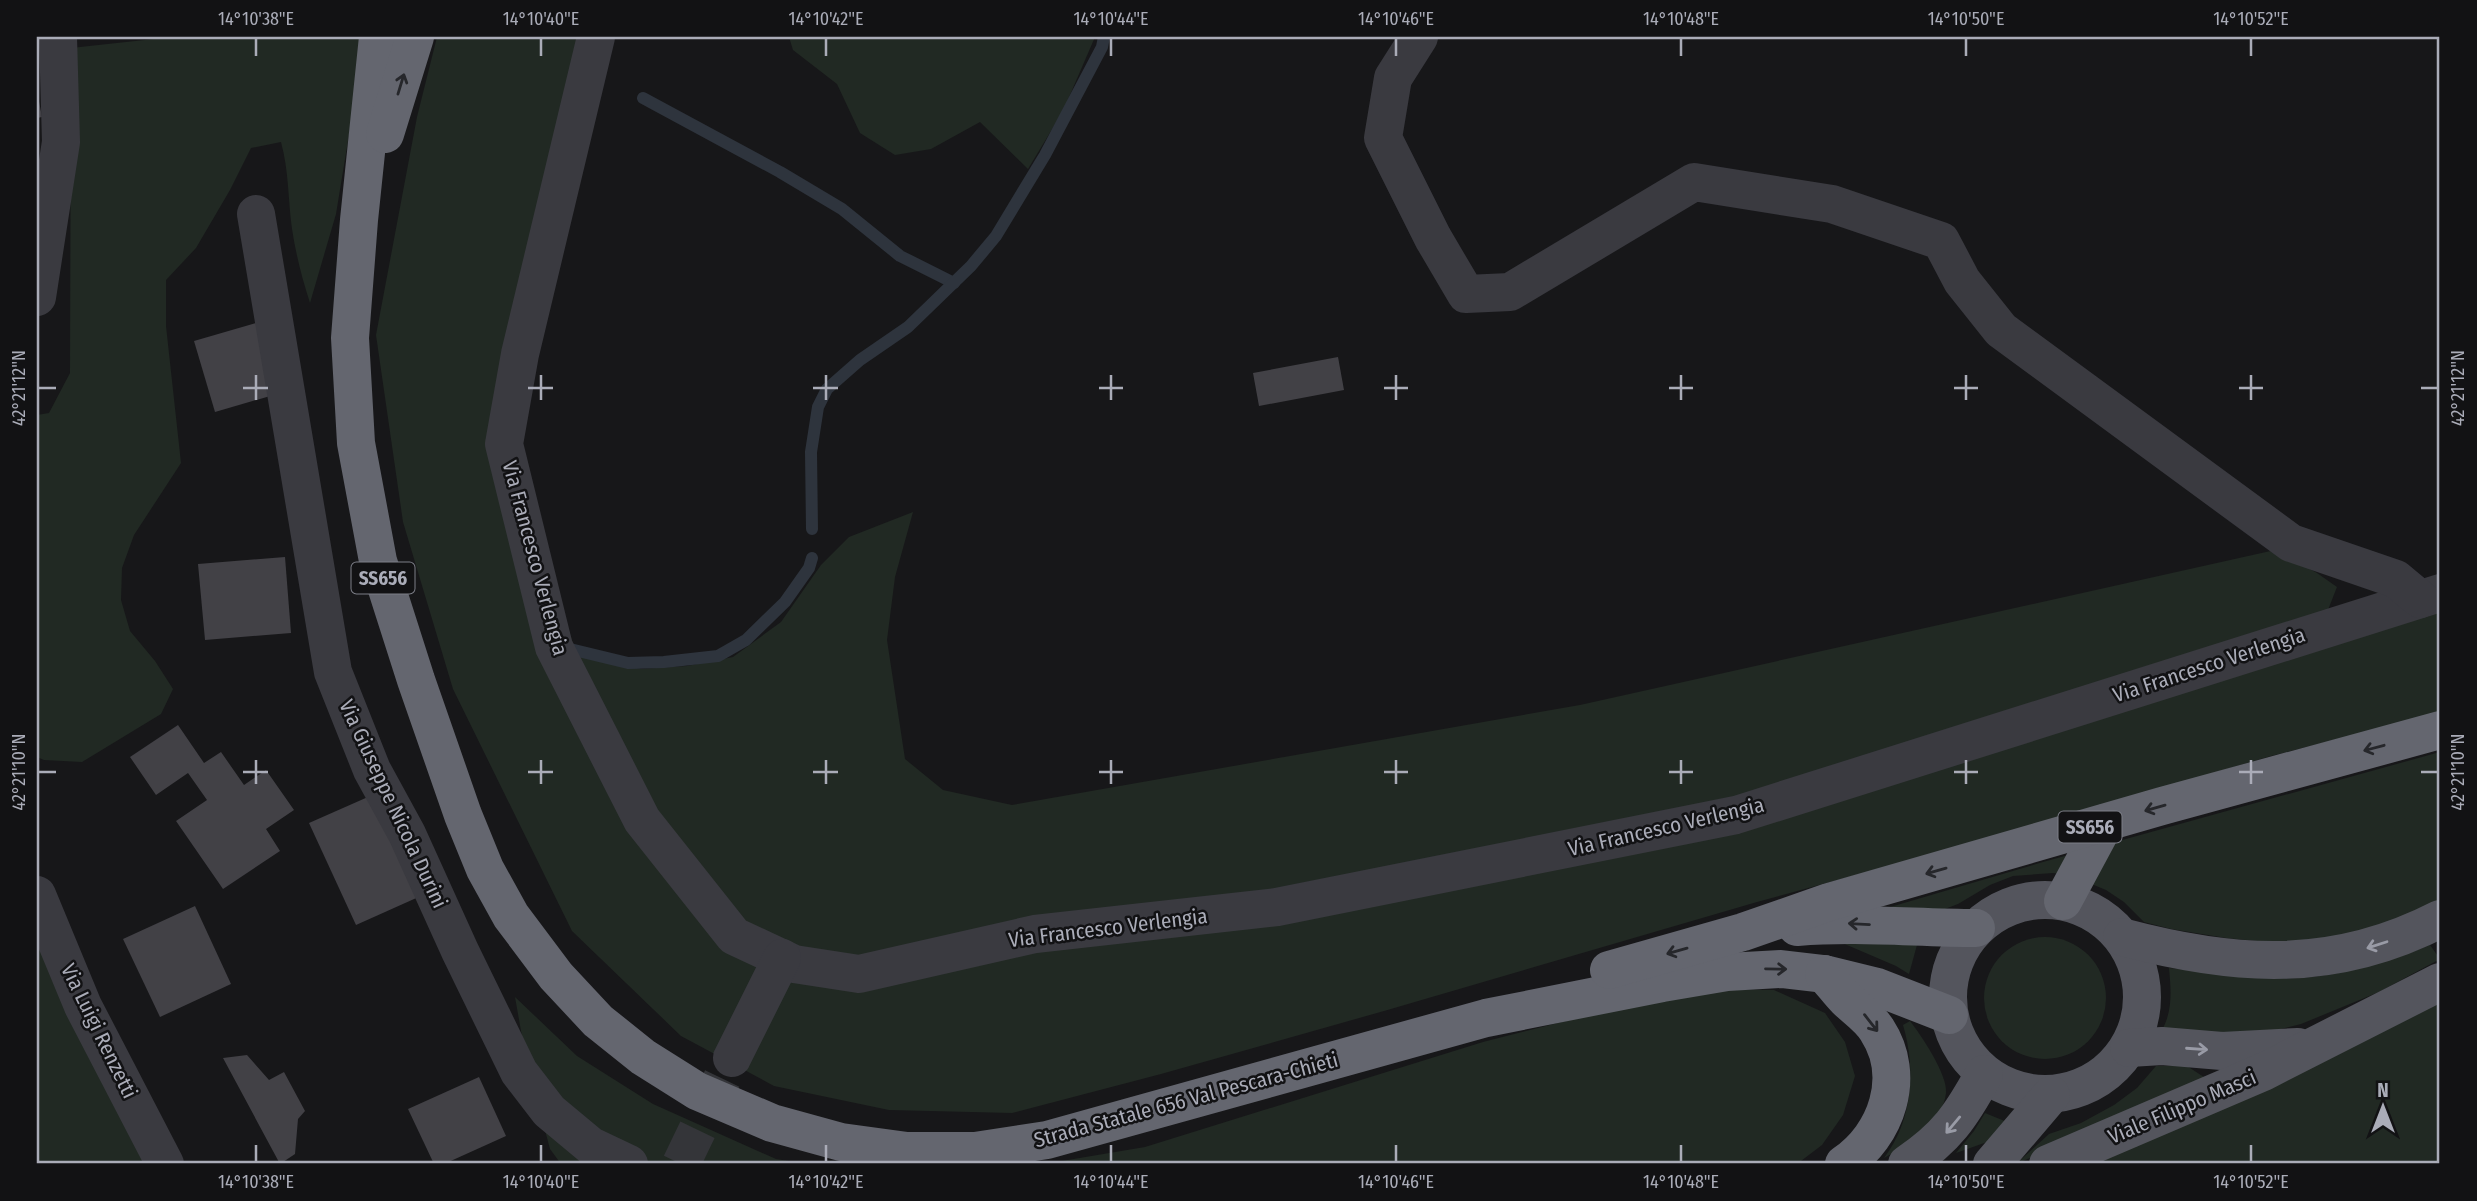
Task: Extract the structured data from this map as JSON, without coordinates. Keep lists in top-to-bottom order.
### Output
{
  "streets": {
    "highway": ["SS656", "Strada Statale 656 Val Pescara-Chieti"],
    "main road": ["Viale Filippo Masci"],
    "street": ["Via Francesco Verlengia", "Via Giuseppe Nicola Durini", "Via Luigi Renzetti"]
  },
  "crossings": [
    ["SS656", "Strada Statale 656 Val Pescara-Chieti"],
    ["SS656", "Viale Filippo Masci"]
  ],
  "north": "top",
  "coordinates": [
    "14°10'38\"E",
    "14°10'40\"E",
    "14°10'42\"E",
    "14°10'44\"E",
    "14°10'46\"E",
    "14°10'48\"E",
    "14°10'50\"E",
    "14°10'52\"E",
    "42°21'12\"N",
    "42°21'10\"N"
  ]
}
